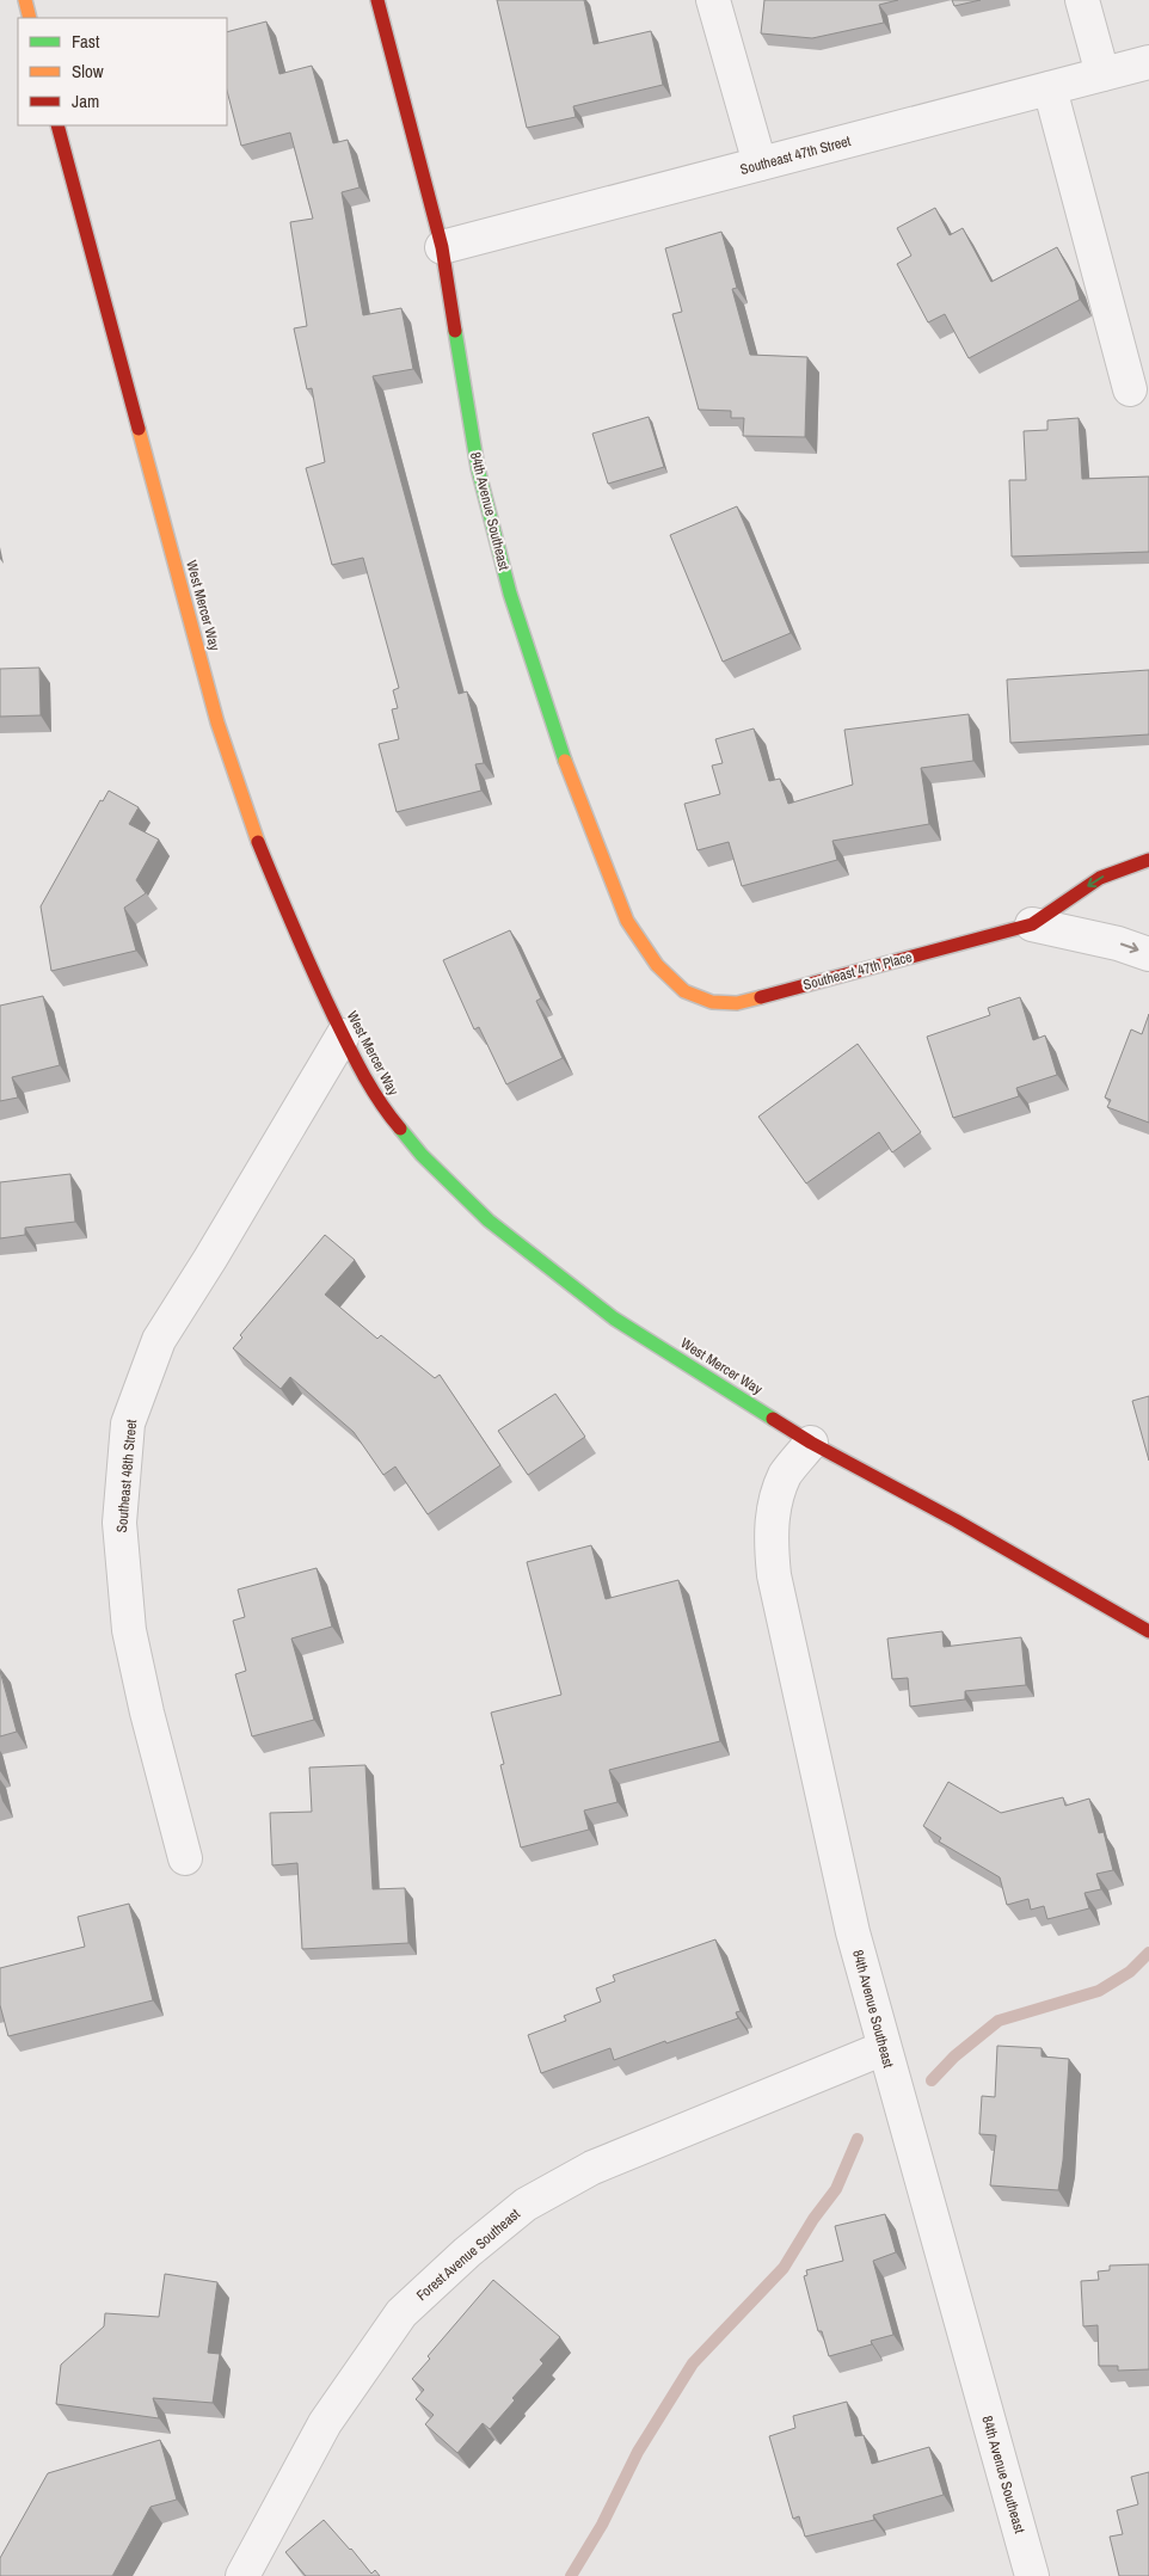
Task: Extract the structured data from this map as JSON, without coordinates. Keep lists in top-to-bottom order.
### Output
{
  "streets": {
    "street": [
      "Southeast 47th Street",
      "84th Avenue Southeast",
      "West Mercer Way",
      "Southeast 47th Place",
      "Southeast 48th Street",
      "Forest Avenue Southeast"
    ]
  },
  "crossings": [
    ["Southeast 47th Street", "84th Avenue Southeast"],
    ["84th Avenue Southeast", "West Mercer Way"],
    ["84th Avenue Southeast", "Southeast 47th Place"],
    ["84th Avenue Southeast", "Forest Avenue Southeast"],
    ["West Mercer Way", "Southeast 48th Street"]
  ],
  "legend": ["Fast", "Slow", "Jam"]
}
